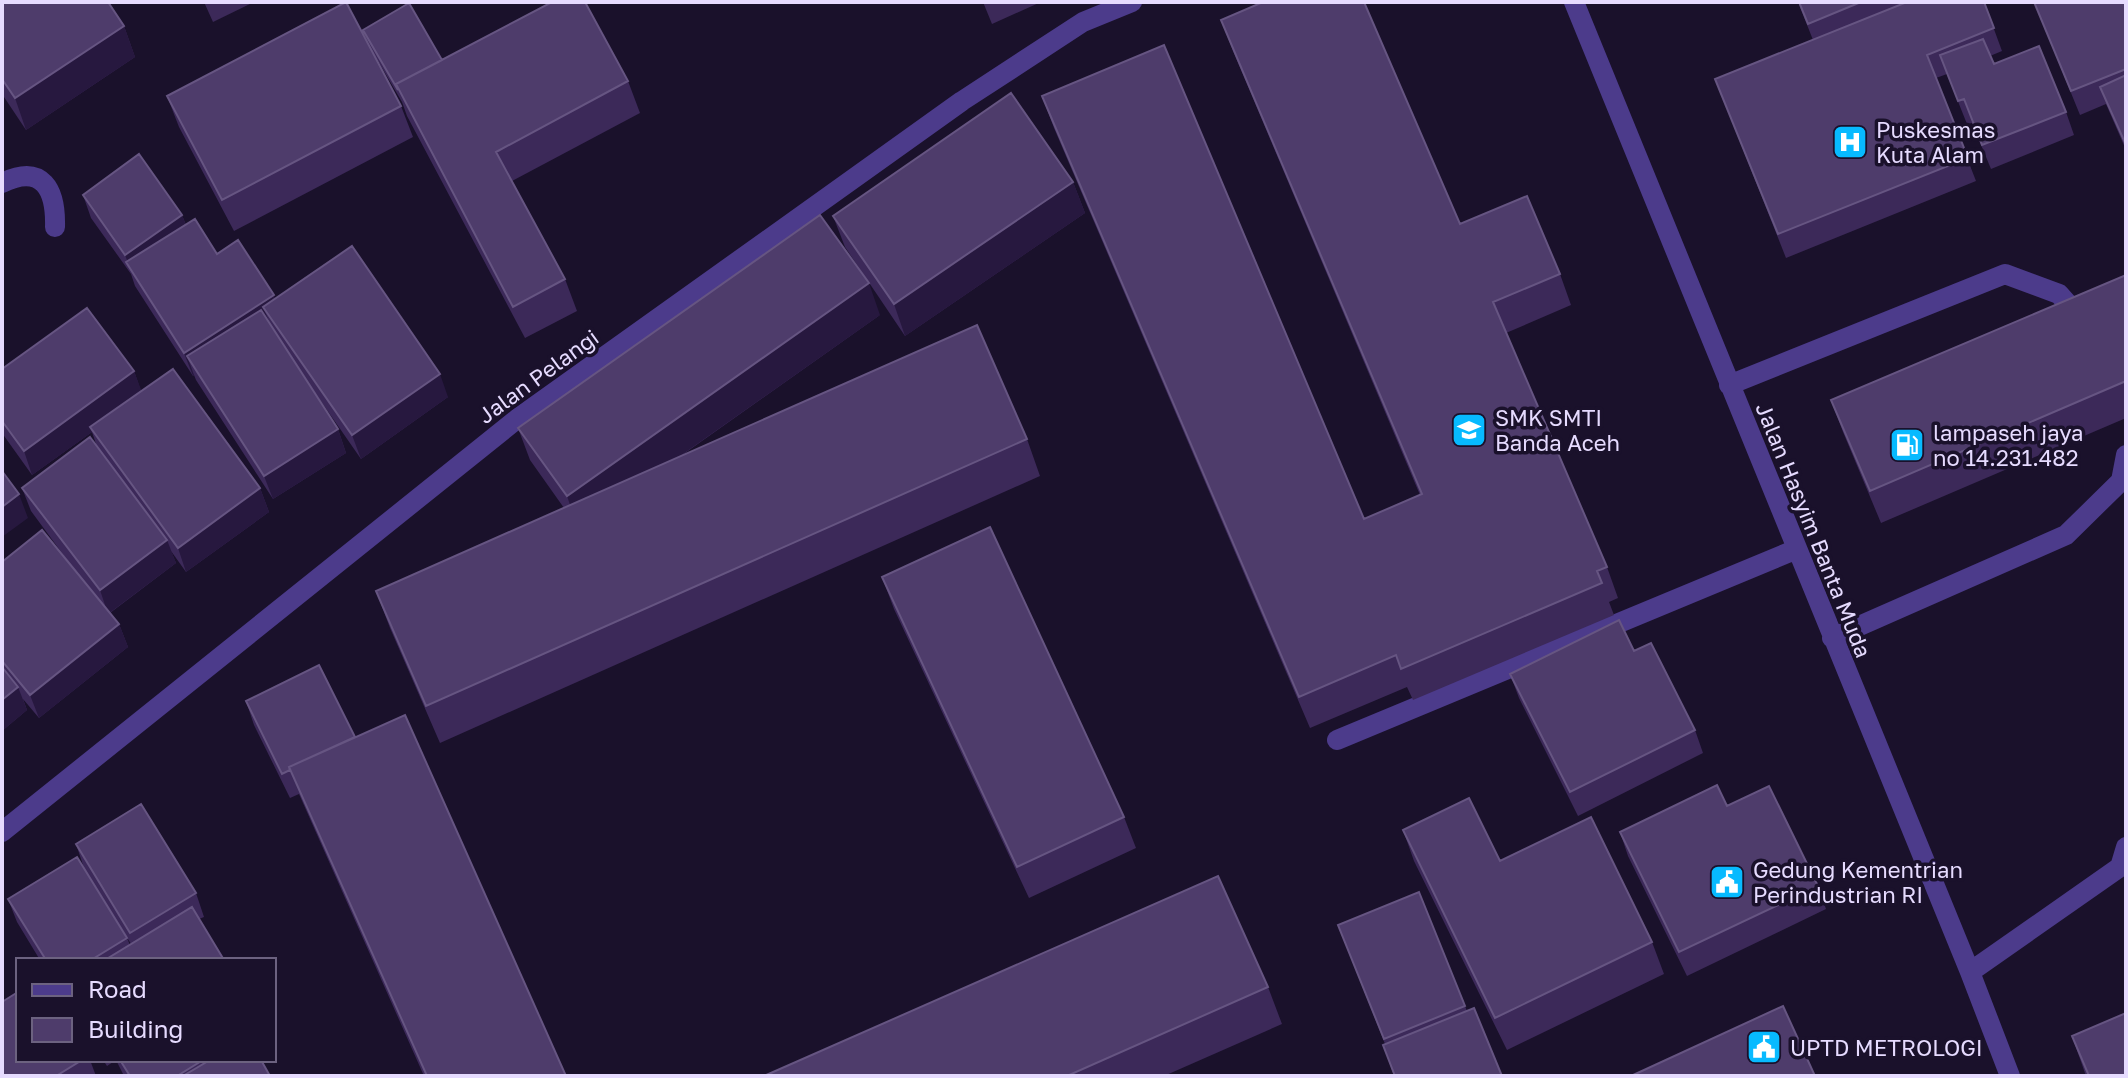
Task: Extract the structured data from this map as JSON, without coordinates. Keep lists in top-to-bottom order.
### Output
{
  "streets": {
    "street": ["Jalan Pelangi", "Jalan Hasyim Banta Muda"]
  },
  "places": {
    "hospital": ["Puskesmas Kuta Alam"],
    "school or university": ["SMK SMTI Banda Aceh"],
    "fuel station": ["lampaseh jaya no 14.231.482"],
    "public building": ["Gedung Kementrian Perindustrian RI", "UPTD METROLOGI"]
  },
  "legend": ["Road", "Building"]
}
